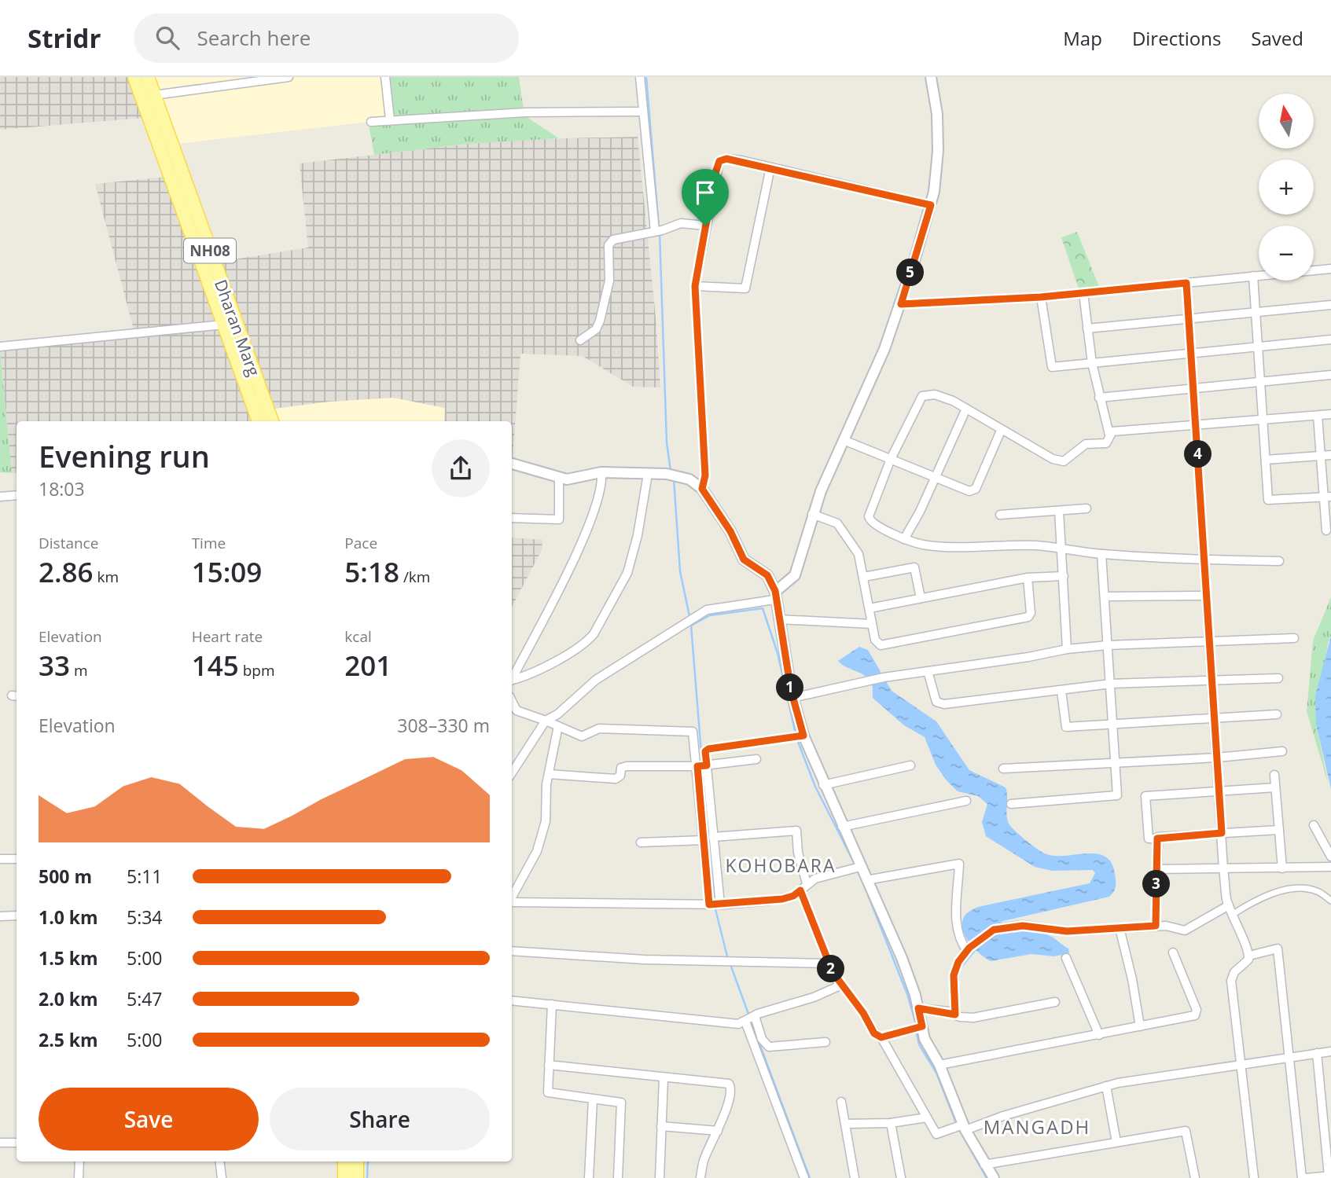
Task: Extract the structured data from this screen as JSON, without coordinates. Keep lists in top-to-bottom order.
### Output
{
  "streets": {
    "main road": ["NH08", "Dharan Marg"]
  },
  "districts": ["KOHOBARA", "MANGADH"],
  "north": "top",
  "page": {
    "header": "Stridr",
    "search": "Search here",
    "nav": ["Map", "Directions", "Saved"],
    "map_buttons": ["+", "−"],
    "pins": [
      "5",
      "4",
      "1",
      "3",
      "2"
    ],
    "heading": ["Evening run", "18:03"],
    "stats": [
      ["Distance", "2.86 km"],
      ["Time", "15:09"],
      ["Pace", "5:18 /km"],
      ["Elevation", "33 m"],
      ["Heart rate", "145 bpm"],
      ["kcal", "201"]
    ],
    "chart": ["Elevation", "308–330 m"],
    "list": [
      {
        "name": "500 m",
        "note": "5:11"
      },
      {
        "name": "1.0 km",
        "note": "5:34"
      },
      {
        "name": "1.5 km",
        "note": "5:00"
      },
      {
        "name": "2.0 km",
        "note": "5:47"
      },
      {
        "name": "2.5 km",
        "note": "5:00"
      }
    ],
    "buttons": ["Save", "Share"]
  }
}
